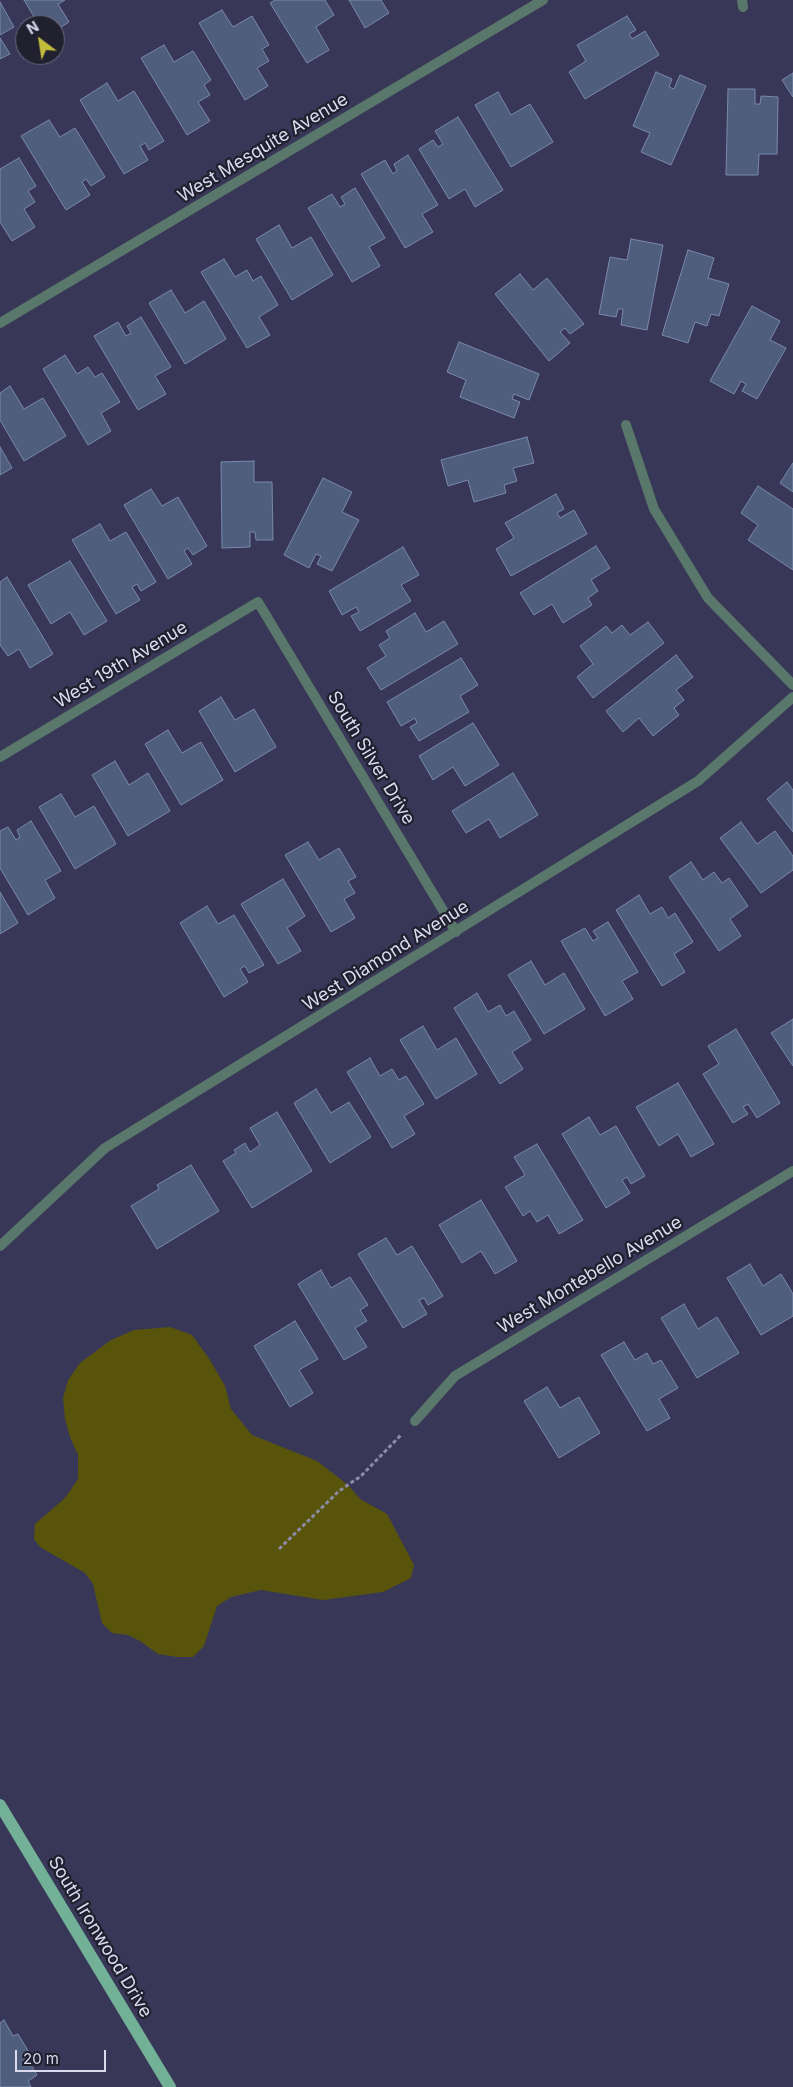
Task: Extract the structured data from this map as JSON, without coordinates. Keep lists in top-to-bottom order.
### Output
{
  "streets": {
    "main road": ["South Ironwood Drive"],
    "street": [
      "West Mesquite Avenue",
      "West 19th Avenue",
      "South Silver Drive",
      "West Diamond Avenue",
      "West Montebello Avenue"
    ]
  },
  "crossings": [
    ["West 19th Avenue", "South Silver Drive"],
    ["South Silver Drive", "West Diamond Avenue"]
  ],
  "scale_bar": "20 m",
  "north": "top left"
}
